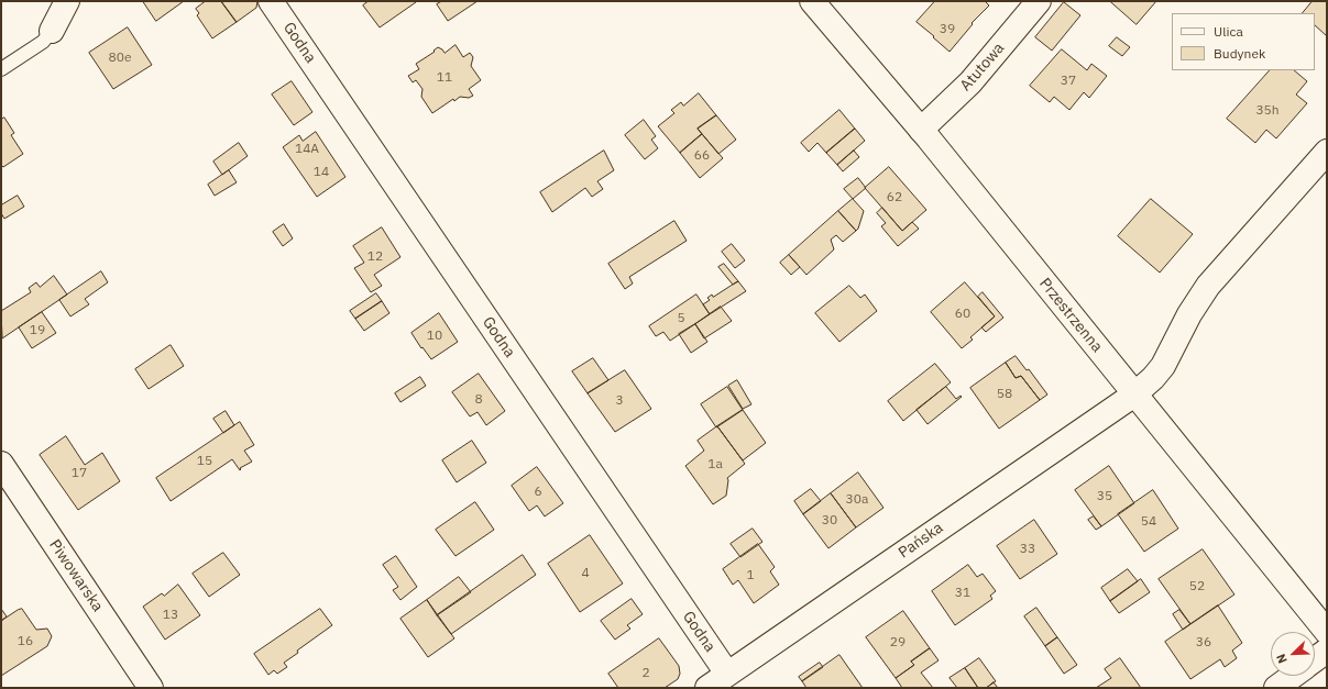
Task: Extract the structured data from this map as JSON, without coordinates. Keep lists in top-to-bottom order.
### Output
{
  "streets": {
    "street": [
      "Godna",
      "Atutowa",
      "Przestrzenna",
      "Pańska",
      "Piwowarska"
    ]
  },
  "crossings": [
    ["Godna", "Pańska"],
    ["Atutowa", "Przestrzenna"],
    ["Przestrzenna", "Pańska"]
  ],
  "house_numbers": [
    "39",
    "80e",
    "11",
    "37",
    "35h",
    "14A",
    "66",
    "14",
    "62",
    "12",
    "60",
    "5",
    "19",
    "10",
    "58",
    "8",
    "3",
    "15",
    "1a",
    "17",
    "6",
    "35",
    "30a",
    "30",
    "54",
    "33",
    "4",
    "1",
    "52",
    "31",
    "13",
    "16",
    "29",
    "36",
    "2"
  ],
  "legend": ["Ulica", "Budynek"],
  "north": "bottom left"
}
